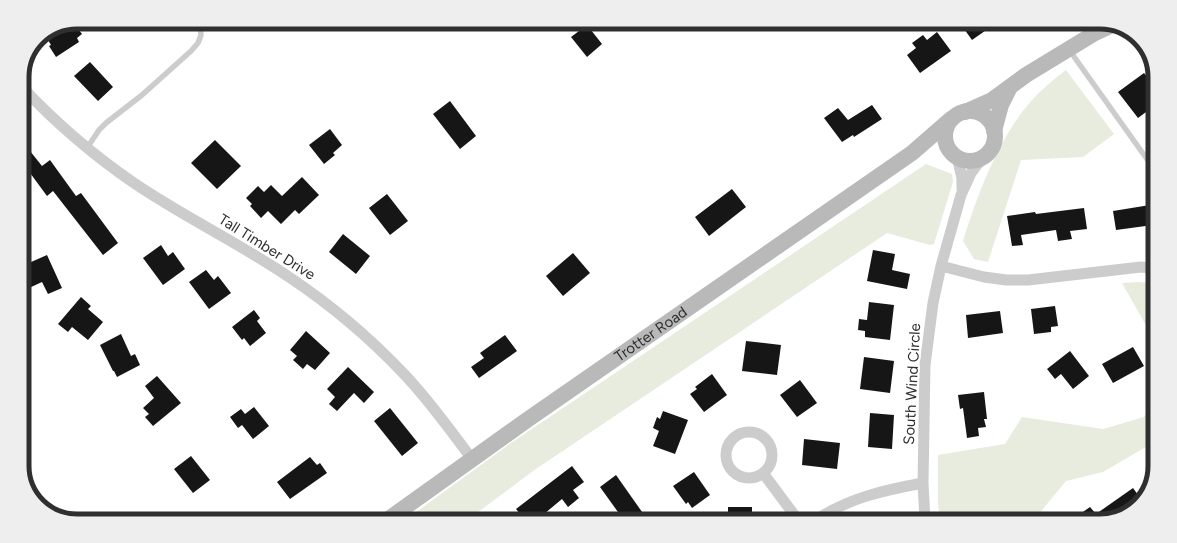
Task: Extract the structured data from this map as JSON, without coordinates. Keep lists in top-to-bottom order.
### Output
{
  "streets": {
    "street": ["Tall Timber Drive", "Trotter Road", "South Wind Circle"]
  },
  "crossings": [
    ["Tall Timber Drive", "Trotter Road"],
    ["Trotter Road", "South Wind Circle"]
  ]
}
